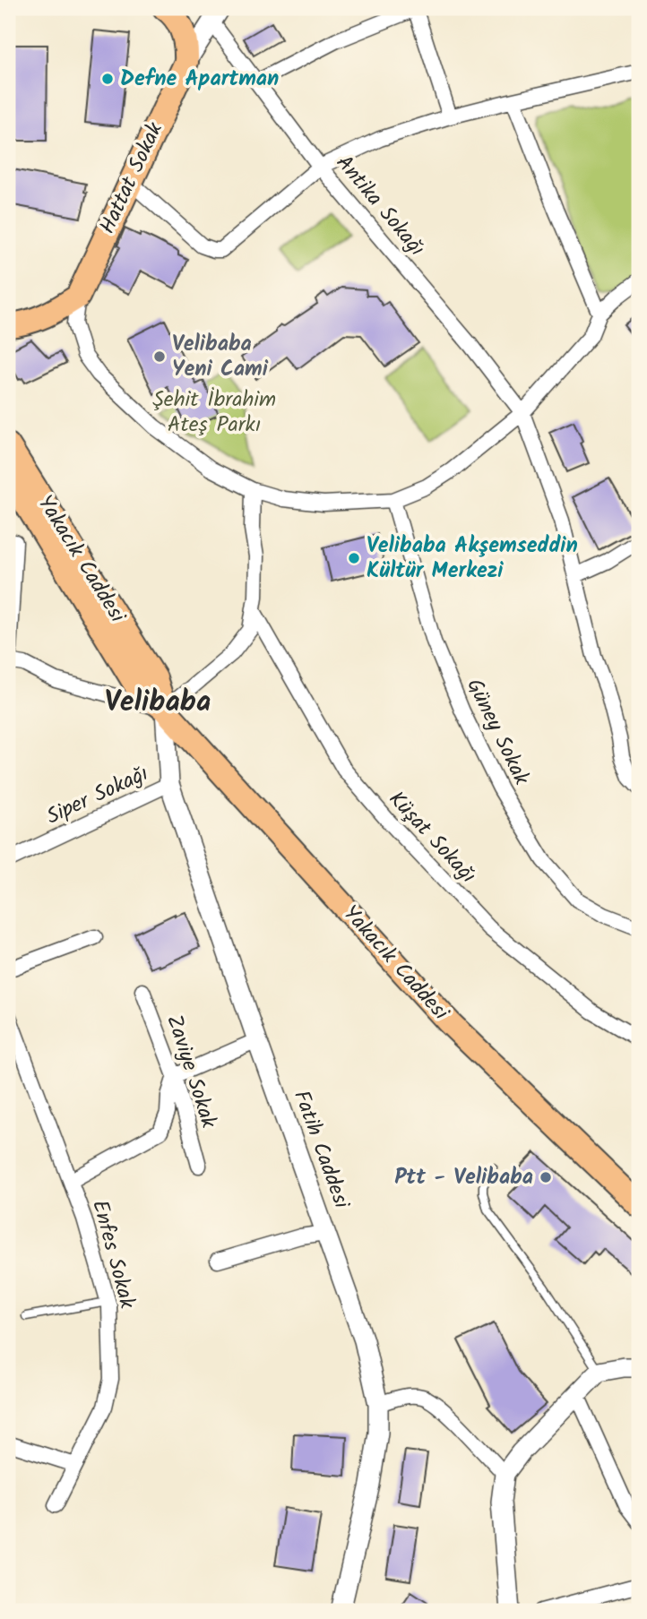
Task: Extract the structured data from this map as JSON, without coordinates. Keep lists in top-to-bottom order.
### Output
{
  "streets": {
    "main road": ["Hattat Sokak", "Yakacık Caddesi"],
    "street": [
      "Antika Sokağı",
      "Güney Sokak",
      "Siper Sokağı",
      "Küşat Sokağı",
      "Zaviye Sokak",
      "Fatih Caddesi",
      "Enfes Sokak"
    ]
  },
  "crossings": [
    ["Yakacık Caddesi", "Fatih Caddesi"],
    ["Siper Sokağı", "Fatih Caddesi"]
  ],
  "districts": ["Velibaba"],
  "parks": ["Şehit İbrahim Ateş Parkı"],
  "places": [
    "Defne Apartman",
    "Velibaba Yeni Cami",
    "Velibaba Akşemseddin Kültür Merkezi",
    "Ptt - Velibaba"
  ]
}
